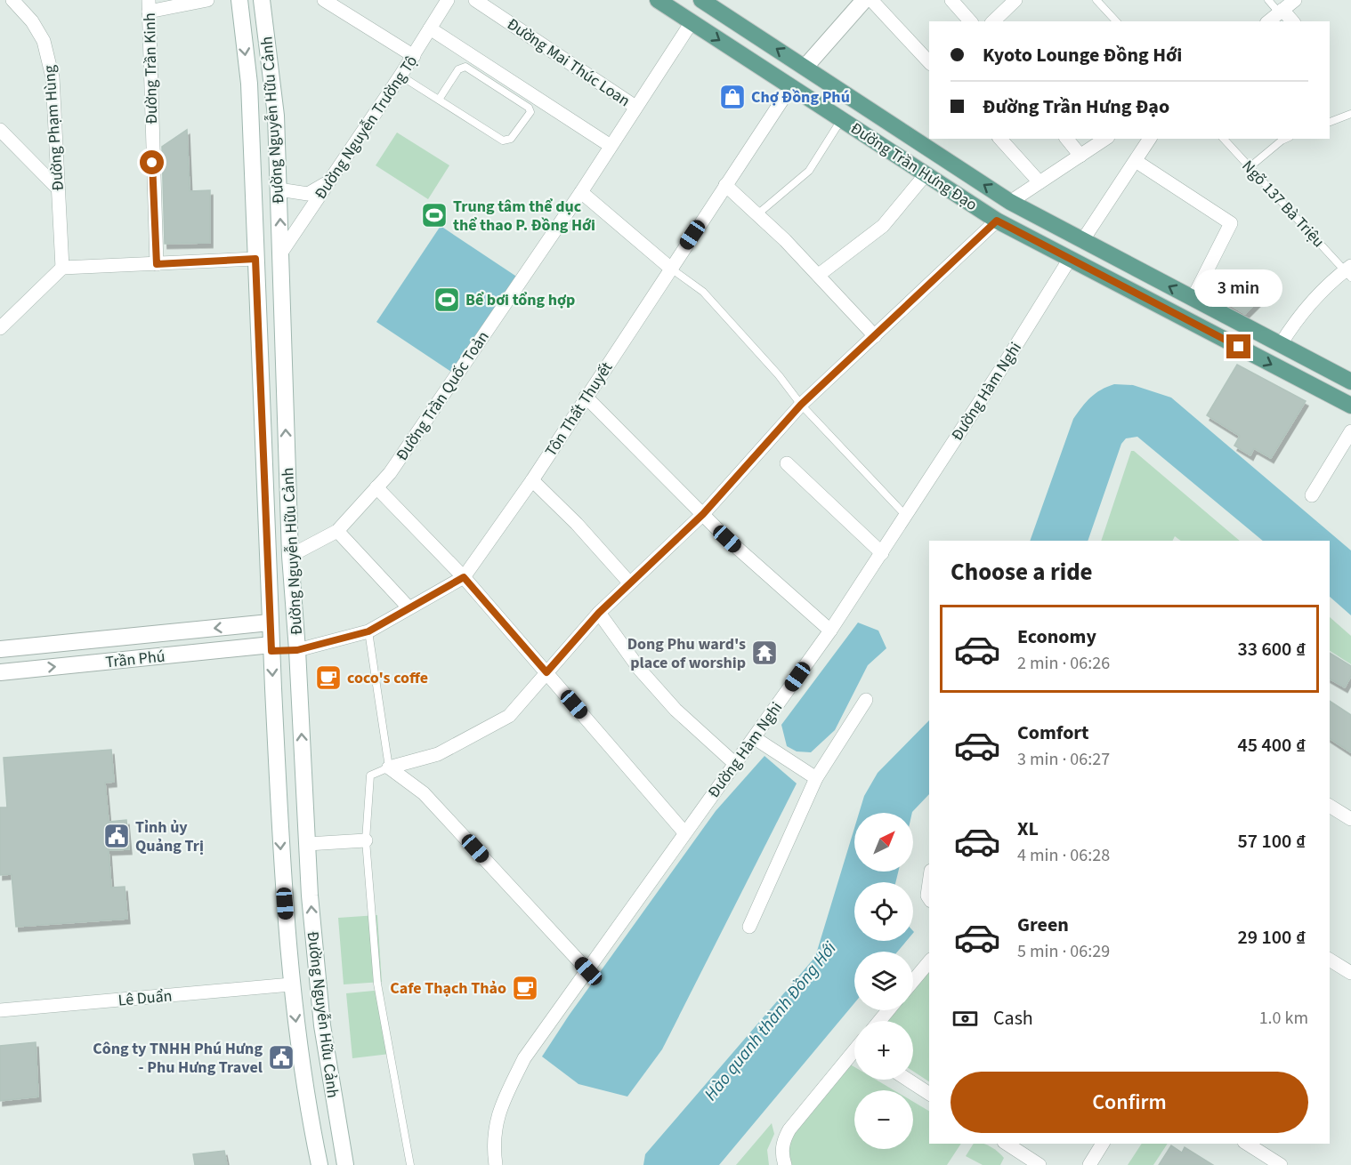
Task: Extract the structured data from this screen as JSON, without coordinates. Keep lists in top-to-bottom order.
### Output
{
  "streets": {
    "main road": ["Đường Nguyễn Hữu Cảnh", "Đường Trần Hưng Đạo", "Trần Phú"],
    "street": [
      "Đường Mai Thúc Loan",
      "Đường Trần Kinh",
      "Đường Nguyễn Trường Tộ",
      "Đường Phạm Hùng",
      "Đường Hàm Nghi",
      "Đường Trần Quốc Toản",
      "Tôn Thất Thuyết",
      "Lê Duẩn"
    ],
    "lane": ["Ngõ 137 Bà Triệu"]
  },
  "crossings": [
    ["Đường Mai Thúc Loan", "Đường Trần Quốc Toản"],
    ["Đường Nguyễn Hữu Cảnh", "Đường Nguyễn Trường Tộ"],
    ["Đường Nguyễn Hữu Cảnh", "Đường Trần Quốc Toản"],
    ["Đường Nguyễn Hữu Cảnh", "Tôn Thất Thuyết"],
    ["Đường Nguyễn Hữu Cảnh", "Trần Phú"],
    ["Đường Nguyễn Hữu Cảnh", "Lê Duẩn"],
    ["Đường Trần Hưng Đạo", "Đường Hàm Nghi"],
    ["Đường Trần Hưng Đạo", "Đường Trần Quốc Toản"],
    ["Đường Trần Hưng Đạo", "Tôn Thất Thuyết"],
    ["Tôn Thất Thuyết", "Trần Phú"]
  ],
  "water": ["Hào quanh thành Đồng Hới"],
  "places": {
    "shop": ["Chợ Đồng Phú"],
    "sports": ["Trung tâm thể dục thể thao P. Đồng Hới", "Bể bơi tổng hợp"],
    "temple": ["Dong Phu ward's place of worship"],
    "cafe": ["coco's coffe", "Cafe Thạch Thảo"],
    "public building": ["Tỉnh ủy Quảng Trị", "Công ty TNHH Phú Hưng - Phu Hưng Travel"]
  },
  "north": "top right",
  "page": {
    "banner": ["Kyoto Lounge Đồng Hới", "Đường Trần Hưng Đạo"],
    "bubble": "3 min",
    "heading": "Choose a ride",
    "list": [
      {
        "name": "Economy",
        "note": "2 min · 06:26",
        "value": "33 600 ₫"
      },
      {
        "name": "Comfort",
        "note": "3 min · 06:27",
        "value": "45 400 ₫"
      },
      {
        "name": "XL",
        "note": "4 min · 06:28",
        "value": "57 100 ₫"
      },
      {
        "name": "Green",
        "note": "5 min · 06:29",
        "value": "29 100 ₫"
      }
    ],
    "map_buttons": ["+", "−"],
    "pay": ["Cash", "1.0 km"],
    "buttons": "Confirm"
  }
}
